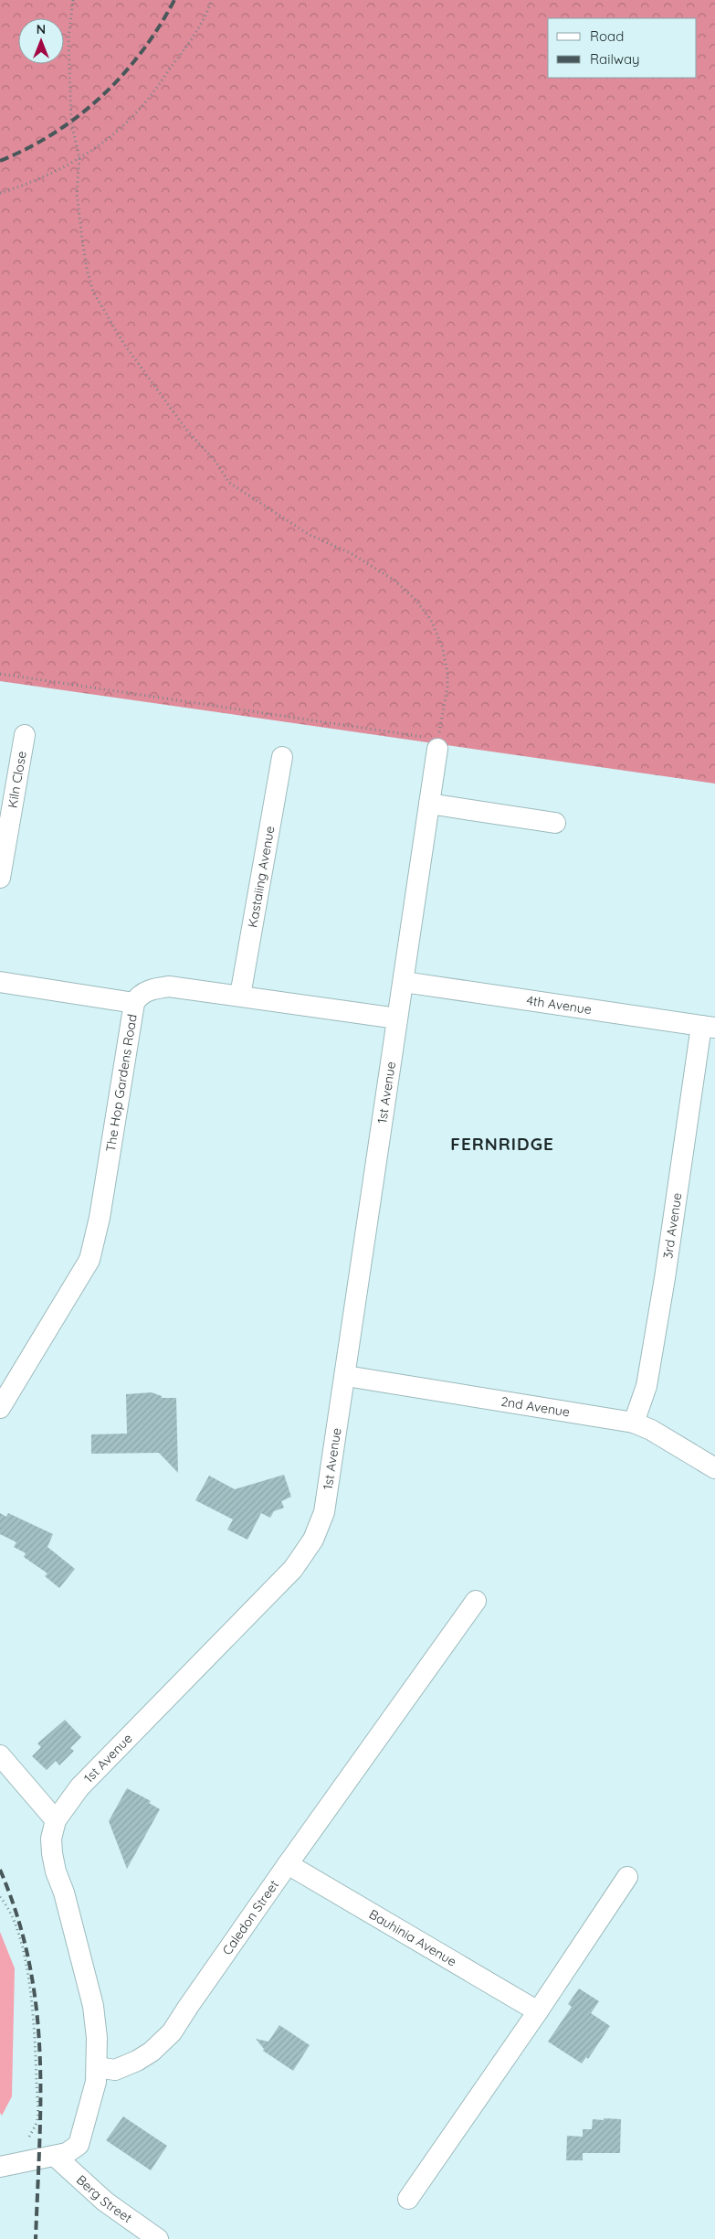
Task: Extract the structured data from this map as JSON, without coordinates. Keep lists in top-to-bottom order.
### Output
{
  "streets": {
    "street": [
      "Kiln Close",
      "Kastaiing Avenue",
      "4th Avenue",
      "The Hop Gardens Road",
      "1st Avenue",
      "3rd Avenue",
      "2nd Avenue",
      "Caledon Street",
      "Bauhinia Avenue",
      "Berg Street"
    ]
  },
  "crossings": [
    ["Kastaiing Avenue", "The Hop Gardens Road"],
    ["4th Avenue", "1st Avenue"],
    ["4th Avenue", "3rd Avenue"],
    ["The Hop Gardens Road", "1st Avenue"],
    ["1st Avenue", "2nd Avenue"],
    ["1st Avenue", "Caledon Street"],
    ["3rd Avenue", "2nd Avenue"],
    ["Caledon Street", "Bauhinia Avenue"]
  ],
  "districts": ["FERNRIDGE"],
  "legend": ["Road", "Railway"],
  "north": "top"
}
